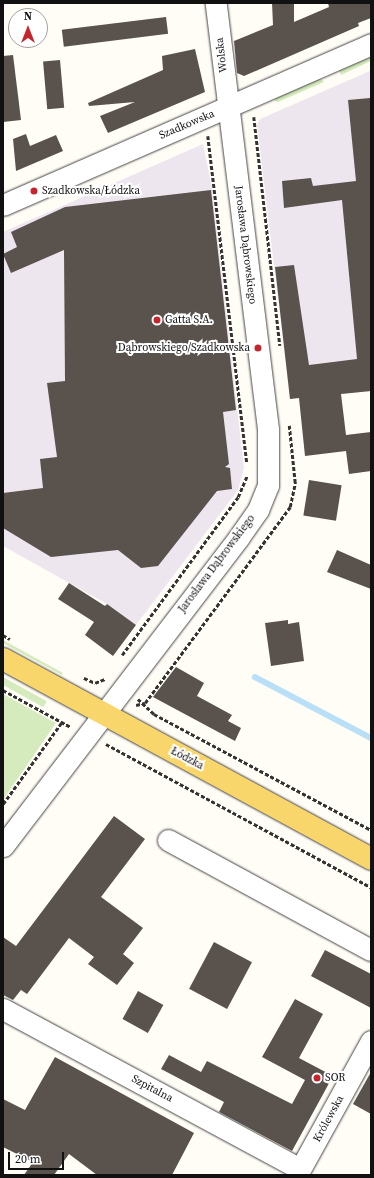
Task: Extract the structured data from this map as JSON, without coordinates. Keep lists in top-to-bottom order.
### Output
{
  "streets": {
    "main road": ["Łódzka"],
    "street": [
      "Wolska",
      "Szadkowska",
      "Jarosława Dąbrowskiego",
      "Szpitalna",
      "Królewska"
    ]
  },
  "crossings": [
    ["Wolska", "Szadkowska"],
    ["Wolska", "Jarosława Dąbrowskiego"],
    ["Szadkowska", "Jarosława Dąbrowskiego"],
    ["Jarosława Dąbrowskiego", "Łódzka"],
    ["Szpitalna", "Królewska"]
  ],
  "places": [
    "Szadkowska/Łódzka",
    "Gatta S.A.",
    "Dąbrowskiego/Szadkowska",
    "SOR"
  ],
  "scale_bar": "20 m",
  "north": "top"
}
